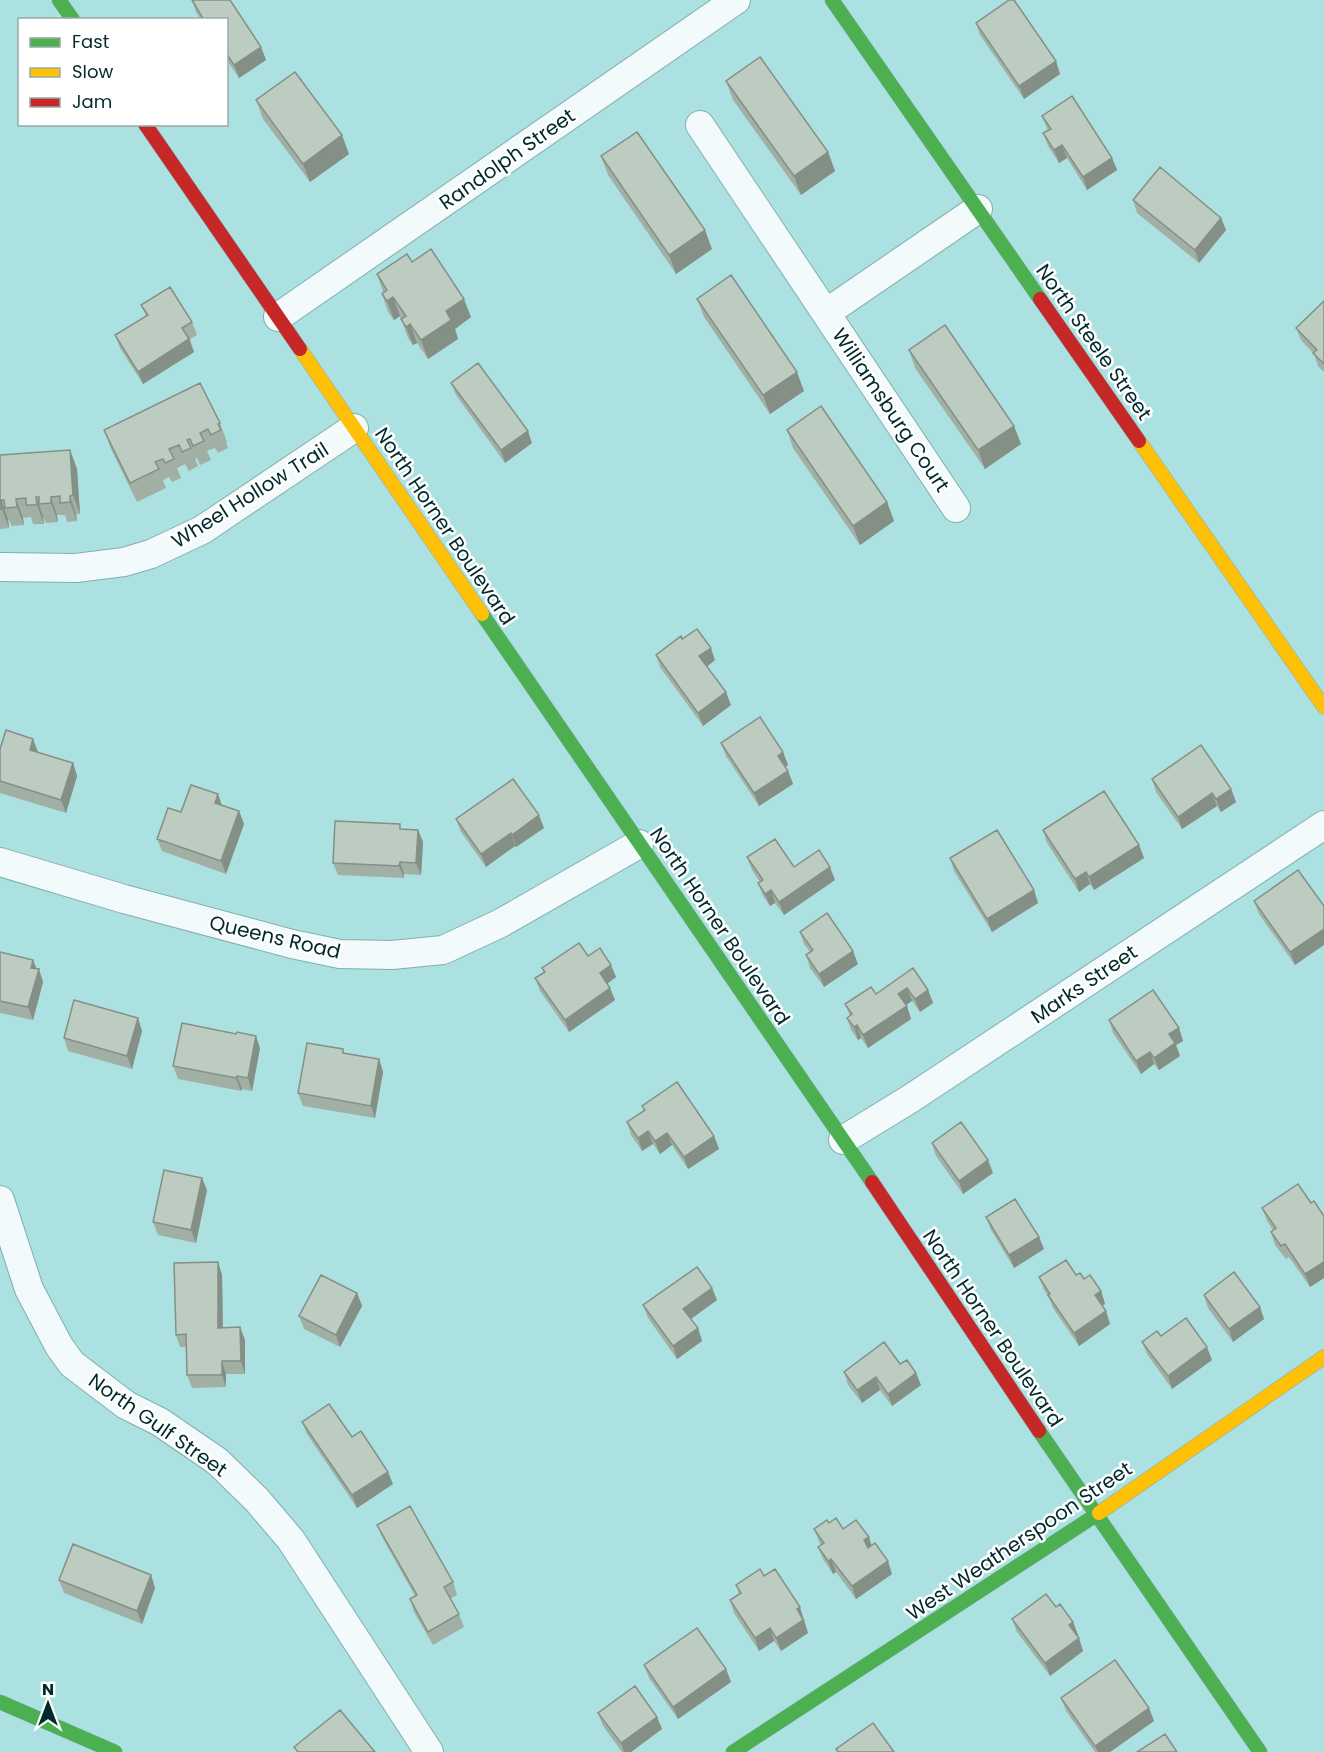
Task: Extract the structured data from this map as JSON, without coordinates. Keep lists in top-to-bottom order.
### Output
{
  "streets": {
    "main road": ["North Steele Street", "North Horner Boulevard", "West Weatherspoon Street"],
    "street": [
      "Randolph Street",
      "Williamsburg Court",
      "Wheel Hollow Trail",
      "Queens Road",
      "Marks Street",
      "North Gulf Street"
    ]
  },
  "crossings": [
    ["Randolph Street", "North Horner Boulevard"],
    ["North Steele Street", "Williamsburg Court"],
    ["Wheel Hollow Trail", "North Horner Boulevard"],
    ["North Horner Boulevard", "Queens Road"],
    ["North Horner Boulevard", "Marks Street"],
    ["North Horner Boulevard", "West Weatherspoon Street"]
  ],
  "legend": ["Fast", "Slow", "Jam"],
  "north": "top"
}
